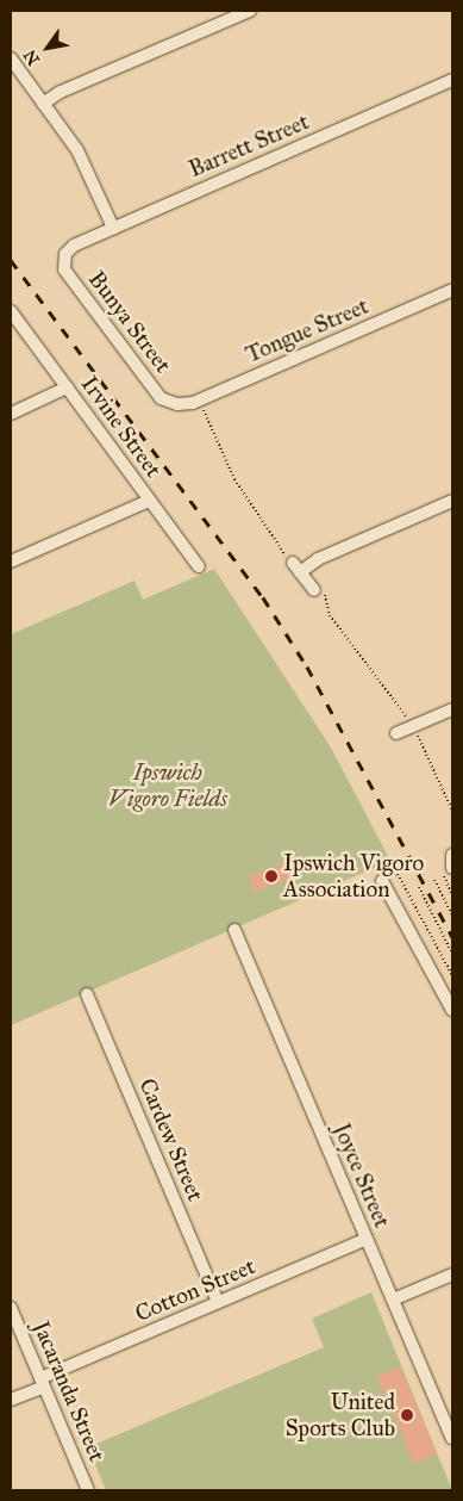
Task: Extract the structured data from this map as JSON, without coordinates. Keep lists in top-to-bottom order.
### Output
{
  "streets": {
    "street": [
      "Barrett Street",
      "Bunya Street",
      "Tongue Street",
      "Irvine Street",
      "Cardew Street",
      "Joyce Street",
      "Cotton Street",
      "Jacaranda Street"
    ]
  },
  "crossings": [
    ["Barrett Street", "Bunya Street"],
    ["Bunya Street", "Tongue Street"],
    ["Cardew Street", "Cotton Street"],
    ["Joyce Street", "Cotton Street"],
    ["Cotton Street", "Jacaranda Street"]
  ],
  "parks": ["Ipswich Vigoro Fields"],
  "places": ["Ipswich Vigoro Association", "United Sports Club"],
  "north": "bottom left"
}
